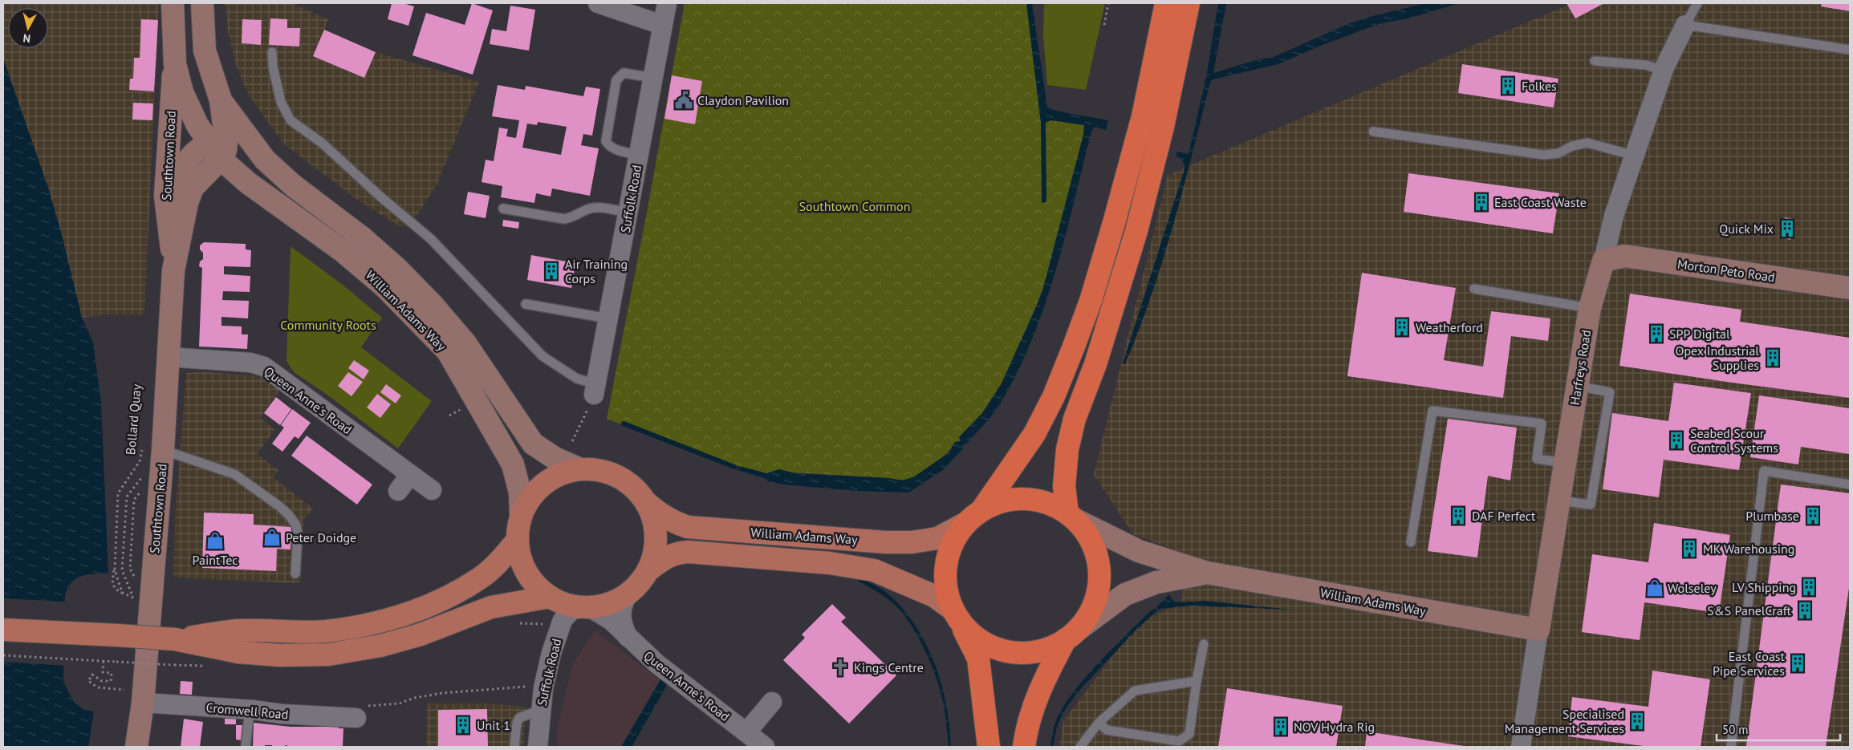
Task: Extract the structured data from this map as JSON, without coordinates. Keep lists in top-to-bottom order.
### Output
{
  "streets": {
    "main road": ["William Adams Way"],
    "street": [
      "Southtown Road",
      "Suffolk Road",
      "Morton Peto Road",
      "Harfreys Road",
      "Queen Anne's Road",
      "Cromwell Road"
    ],
    "path": ["Bollard Quay"]
  },
  "crossings": [
    ["Southtown Road", "William Adams Way"],
    ["Southtown Road", "Queen Anne's Road"],
    ["Southtown Road", "Bollard Quay"],
    ["Southtown Road", "Cromwell Road"],
    ["Suffolk Road", "William Adams Way"],
    ["Suffolk Road", "Queen Anne's Road"],
    ["Morton Peto Road", "Harfreys Road"],
    ["William Adams Way", "Harfreys Road"],
    ["William Adams Way", "Queen Anne's Road"]
  ],
  "parks": ["Southtown Common", "Community Roots"],
  "places": {
    "building": [
      "Folkes",
      "East Coast Waste",
      "Quick Mix",
      "Air Training Corps",
      "Weatherford",
      "SPP Digital",
      "Opex Industrial Supplies",
      "Seabed Scour Control Systems",
      "DAF Perfect",
      "Plumbase",
      "MK Warehousing",
      "LV Shipping",
      "S&S PanelCraft",
      "East Coast Pipe Services",
      "Specialised Management Services",
      "Unit 1",
      "NOV Hydra Rig"
    ],
    "public building": ["Claydon Pavilion"],
    "shop": ["Peter Doidge", "PaintTec", "Wolseley"],
    "church": ["Kings Centre"]
  },
  "scale_bar": "50 m",
  "north": "bottom"
}
